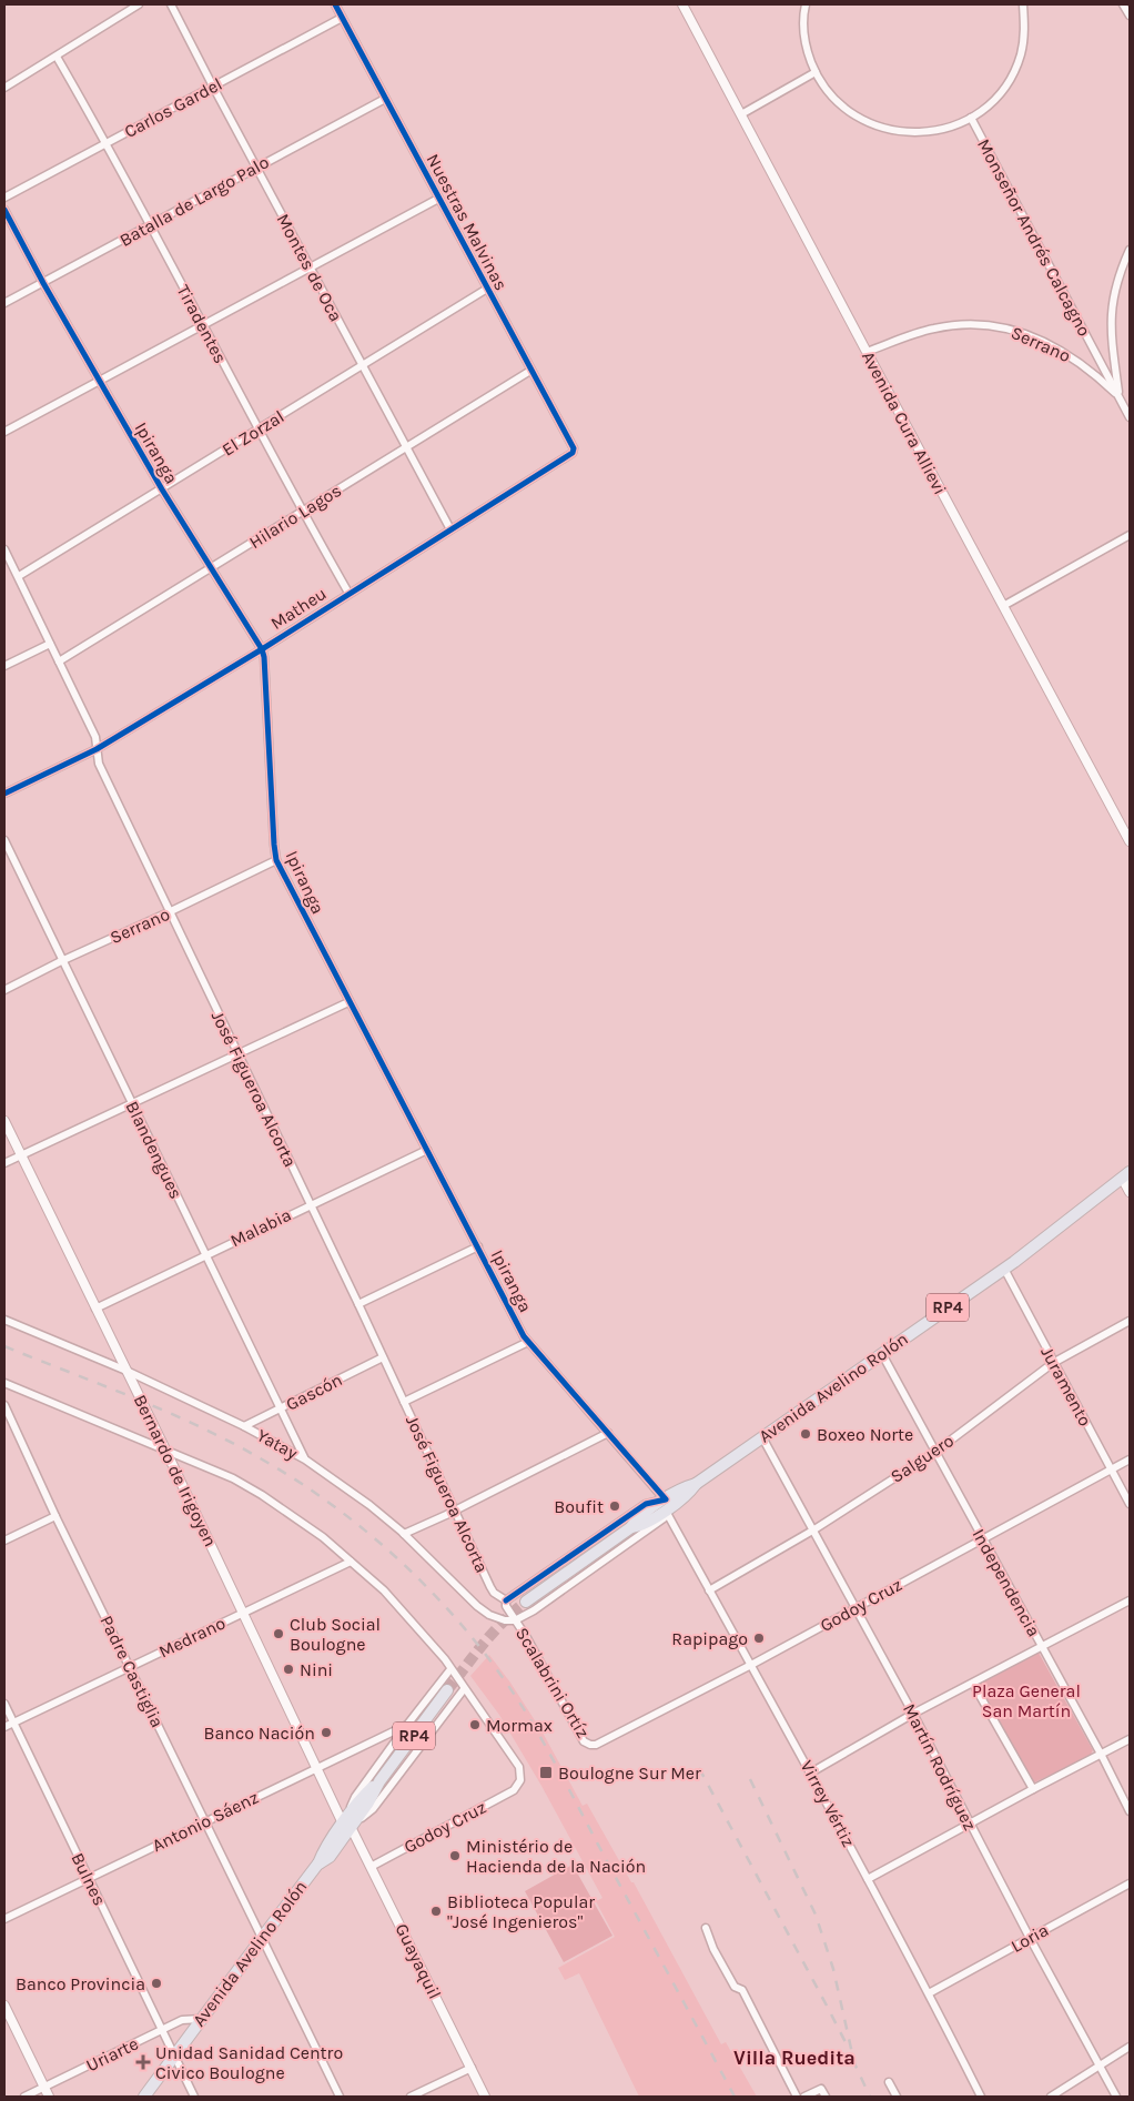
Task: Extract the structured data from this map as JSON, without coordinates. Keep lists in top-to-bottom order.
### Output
{
  "streets": {
    "main road": ["RP4", "Avenida Avelino Rolón"],
    "street": [
      "Carlos Gardel",
      "Batalla de Largo Palo",
      "Nuestras Malvinas",
      "Monseñor Andrés Calcagno",
      "Montes de Oca",
      "Tiradentes",
      "Serrano",
      "Avenida Cura Allievi",
      "El Zorzal",
      "Ipiranga",
      "Hilario Lagos",
      "Matheu",
      "José Figueroa Alcorta",
      "Blandengues",
      "Malabia",
      "Juramento",
      "Gascón",
      "Yatay",
      "Salguero",
      "Bernardo de Irigoyen",
      "Independencia",
      "Godoy Cruz",
      "Medrano",
      "Padre Castiglia",
      "Scalabrini Ortíz",
      "Martín Rodríguez",
      "Virrey Vértiz",
      "Antonio Sáenz",
      "Bulnes",
      "Loria",
      "Guayaquil",
      "Uriarte"
    ]
  },
  "crossings": [
    ["Carlos Gardel", "Nuestras Malvinas"],
    ["Carlos Gardel", "Montes de Oca"],
    ["Carlos Gardel", "Tiradentes"],
    ["Batalla de Largo Palo", "Nuestras Malvinas"],
    ["Batalla de Largo Palo", "Montes de Oca"],
    ["Batalla de Largo Palo", "Tiradentes"],
    ["Batalla de Largo Palo", "Ipiranga"],
    ["Nuestras Malvinas", "El Zorzal"],
    ["Nuestras Malvinas", "Hilario Lagos"],
    ["Nuestras Malvinas", "Matheu"],
    ["Monseñor Andrés Calcagno", "Serrano"],
    ["Montes de Oca", "El Zorzal"],
    ["Montes de Oca", "Hilario Lagos"],
    ["Montes de Oca", "Matheu"],
    ["Tiradentes", "El Zorzal"],
    ["Tiradentes", "Hilario Lagos"],
    ["Tiradentes", "Matheu"],
    ["Serrano", "Avenida Cura Allievi"],
    ["Serrano", "Ipiranga"],
    ["Serrano", "José Figueroa Alcorta"],
    ["Serrano", "Blandengues"],
    ["El Zorzal", "Ipiranga"],
    ["El Zorzal", "José Figueroa Alcorta"],
    ["Ipiranga", "Hilario Lagos"],
    ["Ipiranga", "Matheu"],
    ["Ipiranga", "Malabia"],
    ["Ipiranga", "Avenida Avelino Rolón"],
    ["Ipiranga", "Virrey Vértiz"],
    ["Hilario Lagos", "José Figueroa Alcorta"],
    ["Matheu", "José Figueroa Alcorta"],
    ["José Figueroa Alcorta", "Malabia"],
    ["José Figueroa Alcorta", "Avenida Avelino Rolón"],
    ["José Figueroa Alcorta", "Gascón"],
    ["José Figueroa Alcorta", "Yatay"],
    ["José Figueroa Alcorta", "Scalabrini Ortíz"],
    ["Blandengues", "Malabia"],
    ["Blandengues", "Gascón"],
    ["Blandengues", "Yatay"],
    ["Malabia", "Bernardo de Irigoyen"],
    ["Juramento", "Avenida Avelino Rolón"],
    ["Juramento", "Salguero"],
    ["Juramento", "Godoy Cruz"],
    ["Avenida Avelino Rolón", "Yatay"],
    ["Avenida Avelino Rolón", "Bernardo de Irigoyen"],
    ["Avenida Avelino Rolón", "Independencia"],
    ["Avenida Avelino Rolón", "Godoy Cruz"],
    ["Avenida Avelino Rolón", "Padre Castiglia"],
    ["Avenida Avelino Rolón", "Scalabrini Ortíz"],
    ["Avenida Avelino Rolón", "Martín Rodríguez"],
    ["Avenida Avelino Rolón", "Virrey Vértiz"],
    ["Avenida Avelino Rolón", "Antonio Sáenz"],
    ["Avenida Avelino Rolón", "Bulnes"],
    ["Avenida Avelino Rolón", "Guayaquil"],
    ["Avenida Avelino Rolón", "Uriarte"],
    ["Gascón", "Yatay"],
    ["Yatay", "Bernardo de Irigoyen"],
    ["Yatay", "Scalabrini Ortíz"],
    ["Salguero", "Independencia"],
    ["Salguero", "Martín Rodríguez"],
    ["Salguero", "Virrey Vértiz"],
    ["Bernardo de Irigoyen", "Medrano"],
    ["Bernardo de Irigoyen", "Antonio Sáenz"],
    ["Bernardo de Irigoyen", "Guayaquil"],
    ["Independencia", "Godoy Cruz"],
    ["Godoy Cruz", "Scalabrini Ortíz"],
    ["Godoy Cruz", "Martín Rodríguez"],
    ["Godoy Cruz", "Virrey Vértiz"],
    ["Godoy Cruz", "Guayaquil"],
    ["Medrano", "Padre Castiglia"],
    ["Medrano", "Bulnes"],
    ["Padre Castiglia", "Antonio Sáenz"],
    ["Martín Rodríguez", "Loria"],
    ["Virrey Vértiz", "Loria"],
    ["Antonio Sáenz", "Bulnes"],
    ["Bulnes", "Uriarte"]
  ],
  "districts": ["Villa Ruedita"],
  "parks": ["Plaza General San Martín"],
  "places": {
    "other": [
      "Boxeo Norte",
      "Boufit",
      "Club Social Boulogne",
      "Rapipago",
      "Nini",
      "Mormax",
      "Banco Nación",
      "Ministério de Hacienda de la Nación",
      "Biblioteca Popular \"José Ingenieros\"",
      "Banco Provincia"
    ],
    "transit": ["Boulogne Sur Mer"],
    "health": ["Unidad Sanidad Centro Civico Boulogne"]
  }
}
